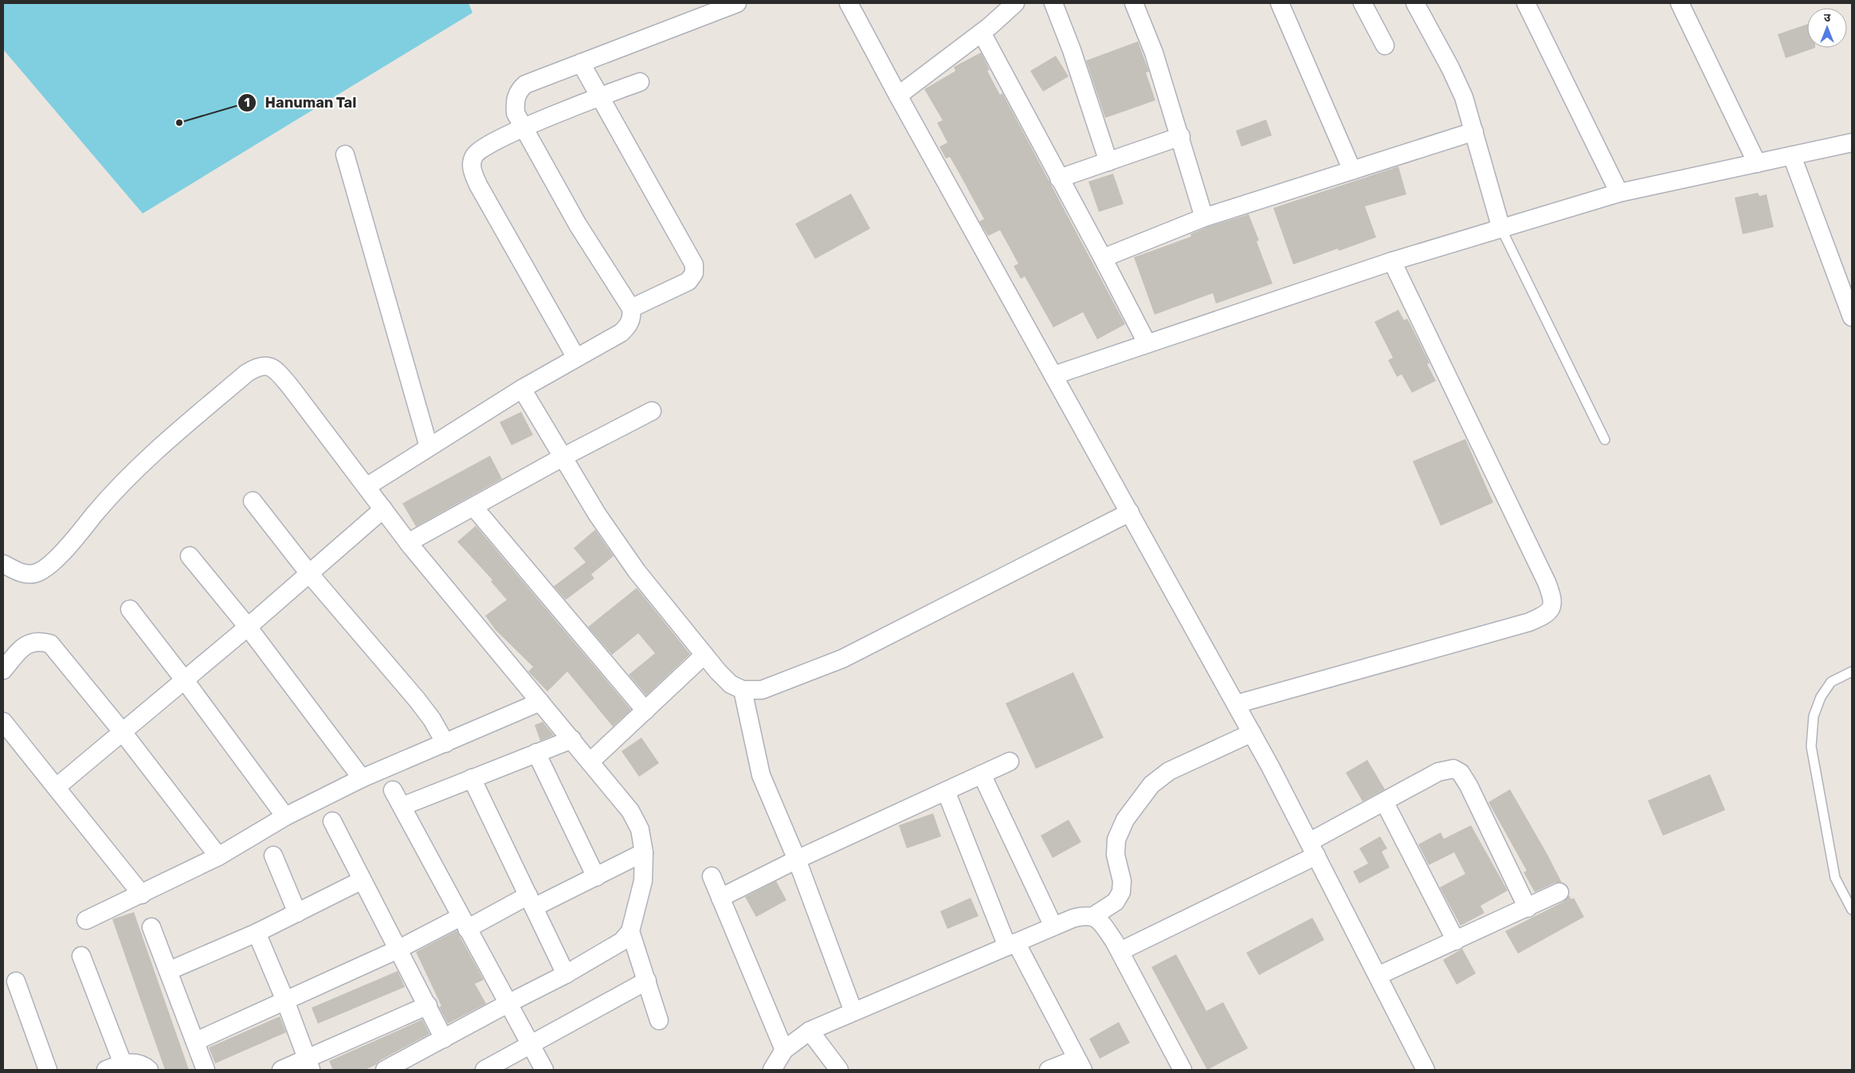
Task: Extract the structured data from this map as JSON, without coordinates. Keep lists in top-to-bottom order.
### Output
{
  "places": ["Hanuman Tal"],
  "north": "top"
}
